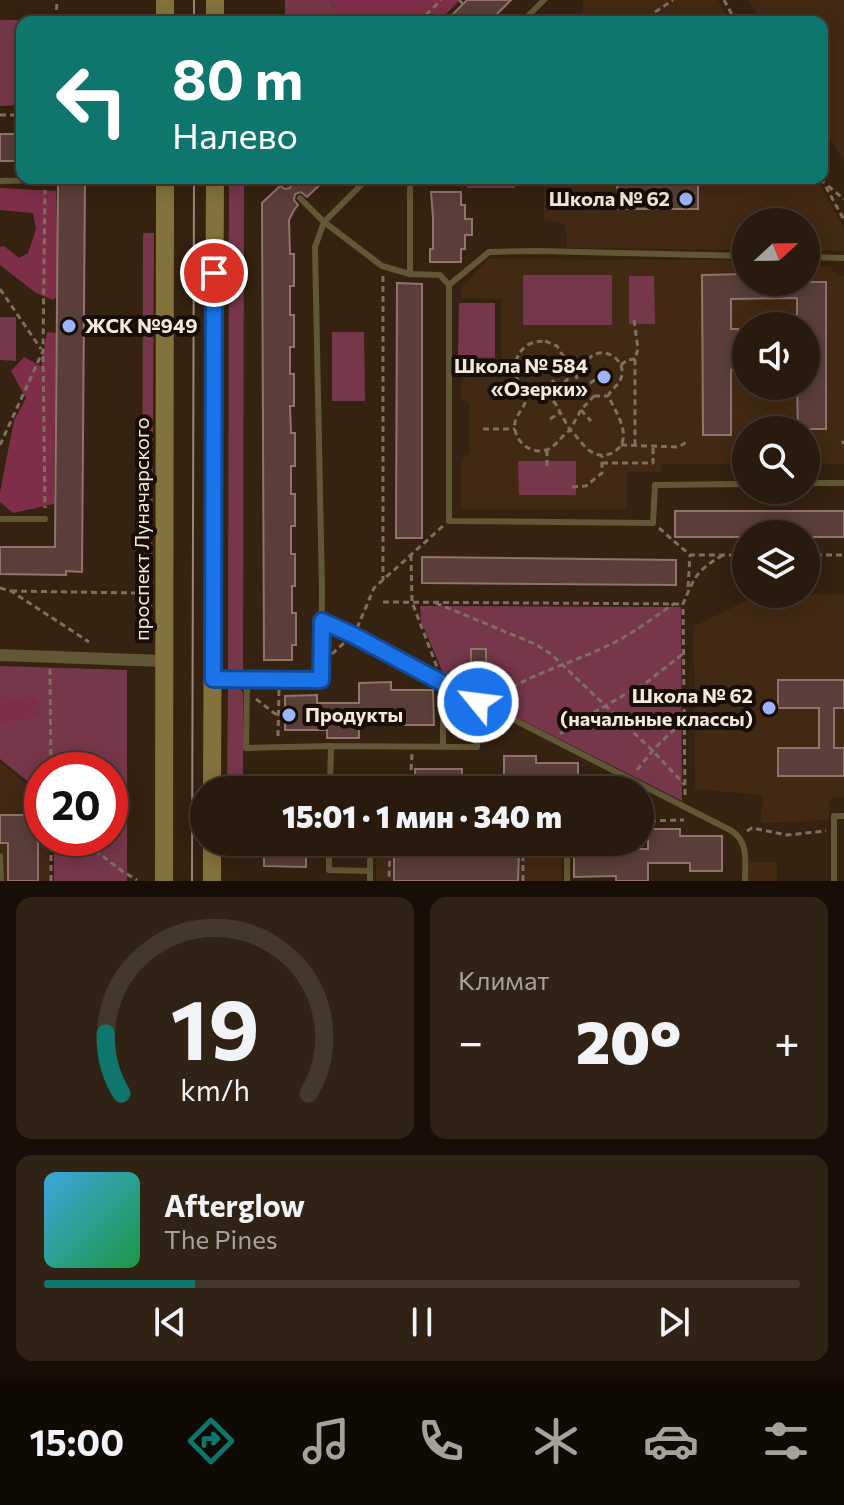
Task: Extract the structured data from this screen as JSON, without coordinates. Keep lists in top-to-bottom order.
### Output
{
  "streets": {
    "main road": ["проспект Луначарского"]
  },
  "places": [
    "Школа № 62",
    "ЖСК №949",
    "Школа № 584 «Озерки»",
    "Школа № 62 (начальные классы)",
    "Продукты"
  ],
  "north": "right",
  "page": {
    "turn": ["80 m", "Налево"],
    "limit": "20",
    "trip": "15:01 · 1 мин · 340 m",
    "tile": "Климат",
    "heat": ["−", "20°", "+"],
    "song": ["Afterglow", "The Pines"],
    "tabs": "15:00",
    "gauge": ["19", "km/h"]
  }
}
